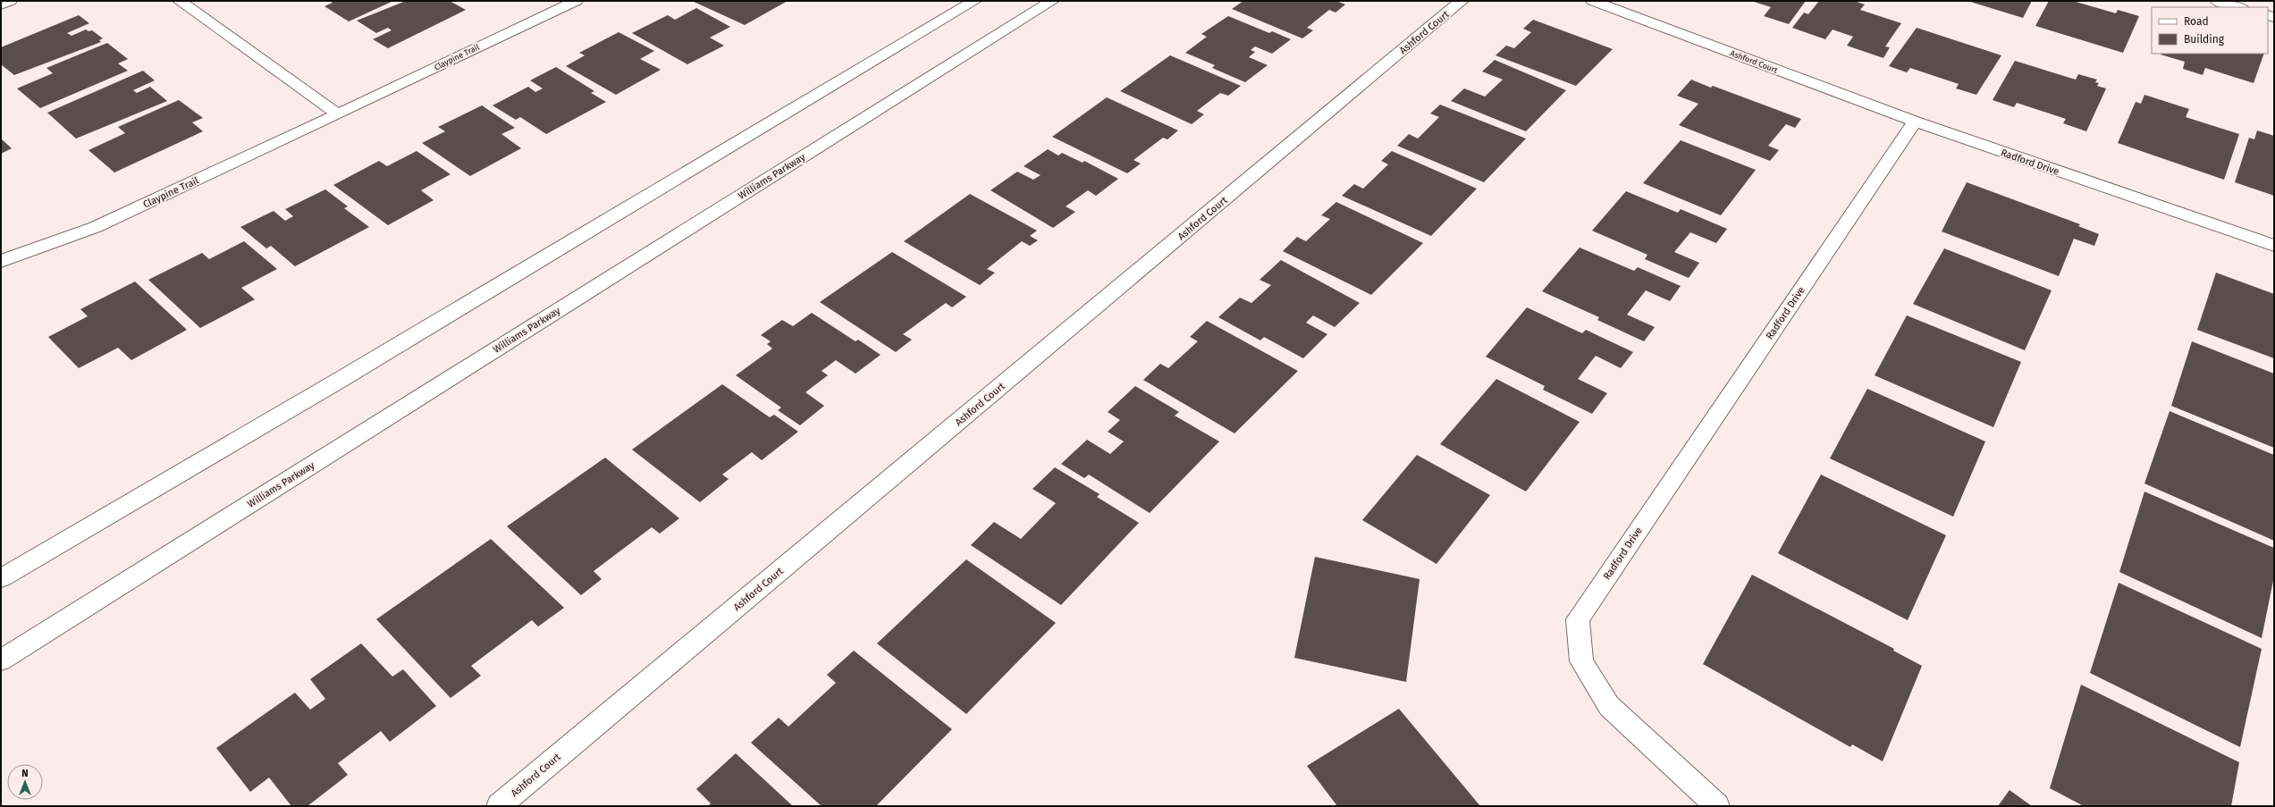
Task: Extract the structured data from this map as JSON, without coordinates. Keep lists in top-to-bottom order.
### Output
{
  "streets": {
    "street": [
      "Ashford Court",
      "Claypine Trail",
      "Radford Drive",
      "Williams Parkway"
    ]
  },
  "crossings": [
    ["Ashford Court", "Radford Drive"]
  ],
  "legend": ["Road", "Building"],
  "north": "top"
}
